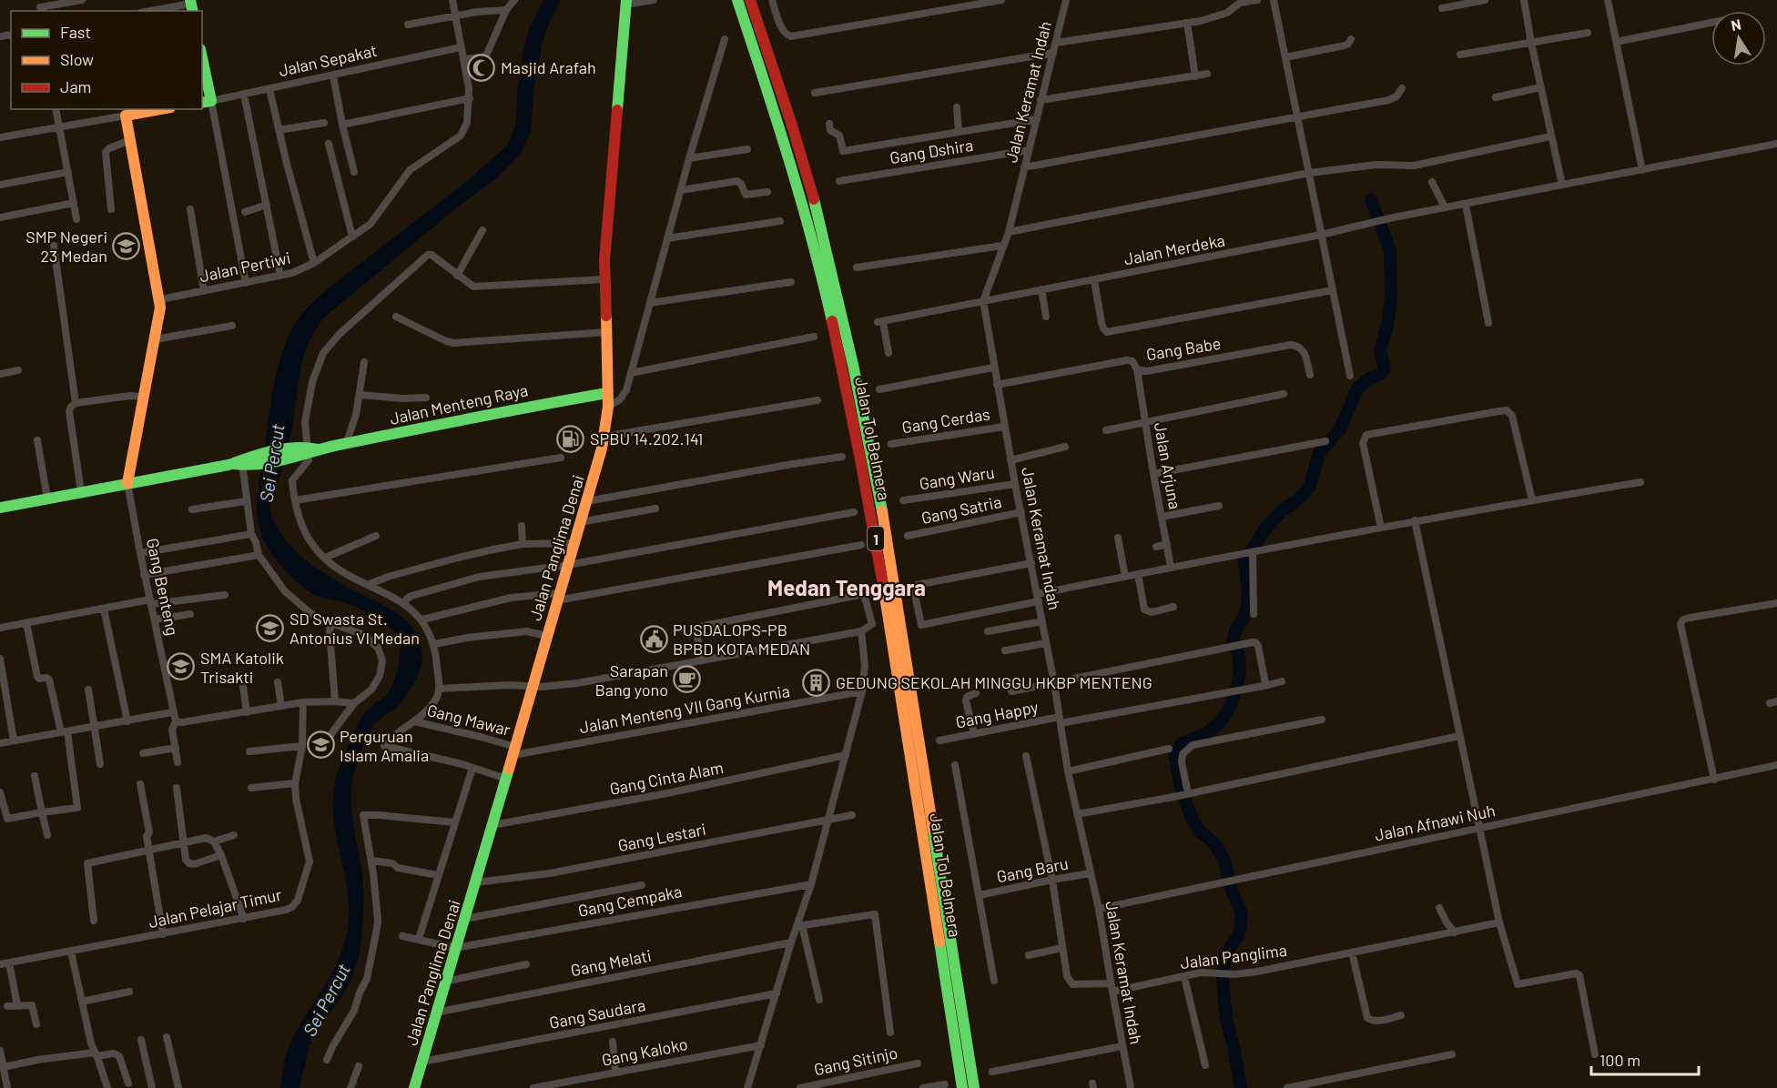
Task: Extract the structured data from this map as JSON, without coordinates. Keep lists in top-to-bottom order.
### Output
{
  "streets": {
    "main road": [
      "Jalan Menteng Raya",
      "Jalan Tol Belmera",
      "1",
      "Jalan Panglima Denai"
    ],
    "street": [
      "Jalan Sepakat",
      "Jalan Keramat Indah",
      "Gang Dshira",
      "Jalan Merdeka",
      "Jalan Pertiwi",
      "Gang Babe",
      "Gang Cerdas",
      "Jalan Arjuna",
      "Gang Waru",
      "Gang Satria",
      "Gang Benteng",
      "Jalan Menteng VII Gang Kurnia",
      "Gang Happy",
      "Gang Mawar",
      "Gang Cinta Alam",
      "Jalan Afnawi Nuh",
      "Gang Lestari",
      "Gang Baru",
      "Gang Cempaka",
      "Jalan Pelajar Timur",
      "Jalan Panglima",
      "Gang Melati",
      "Gang Saudara",
      "Gang Kaloko",
      "Gang Sitinjo"
    ]
  },
  "crossings": [
    ["Jalan Sepakat", "Jalan Pertiwi"],
    ["Jalan Keramat Indah", "Gang Dshira"],
    ["Jalan Keramat Indah", "Jalan Merdeka"],
    ["Jalan Keramat Indah", "Gang Babe"],
    ["Jalan Keramat Indah", "Gang Cerdas"],
    ["Jalan Keramat Indah", "Gang Waru"],
    ["Jalan Keramat Indah", "Gang Satria"],
    ["Jalan Keramat Indah", "Gang Happy"],
    ["Jalan Keramat Indah", "Jalan Afnawi Nuh"],
    ["Jalan Keramat Indah", "Gang Baru"],
    ["Jalan Keramat Indah", "Jalan Panglima"],
    ["Gang Babe", "Jalan Arjuna"],
    ["Jalan Menteng Raya", "Jalan Panglima Denai"],
    ["Jalan Menteng Raya", "Gang Benteng"],
    ["Jalan Panglima Denai", "Jalan Menteng VII Gang Kurnia"],
    ["Jalan Panglima Denai", "Gang Mawar"],
    ["Jalan Panglima Denai", "Gang Cinta Alam"],
    ["Jalan Panglima Denai", "Gang Lestari"],
    ["Jalan Panglima Denai", "Gang Cempaka"],
    ["Jalan Panglima Denai", "Gang Melati"],
    ["Jalan Panglima Denai", "Gang Saudara"],
    ["Jalan Menteng VII Gang Kurnia", "Gang Mawar"]
  ],
  "districts": ["Medan Tenggara"],
  "water": ["Sei Percut"],
  "places": {
    "mosque": ["Masjid Arafah"],
    "school or university": [
      "SMP Negeri 23 Medan",
      "SD Swasta St. Antonius VI Medan",
      "SMA Katolik Trisakti",
      "Perguruan Islam Amalia"
    ],
    "fuel station": ["SPBU 14.202.141"],
    "public building": ["PUSDALOPS-PB BPBD KOTA MEDAN"],
    "cafe": ["Sarapan Bang yono"],
    "building": ["GEDUNG SEKOLAH MINGGU HKBP MENTENG"]
  },
  "legend": ["Fast", "Slow", "Jam"],
  "scale_bar": "100 m",
  "north": "top"
}
